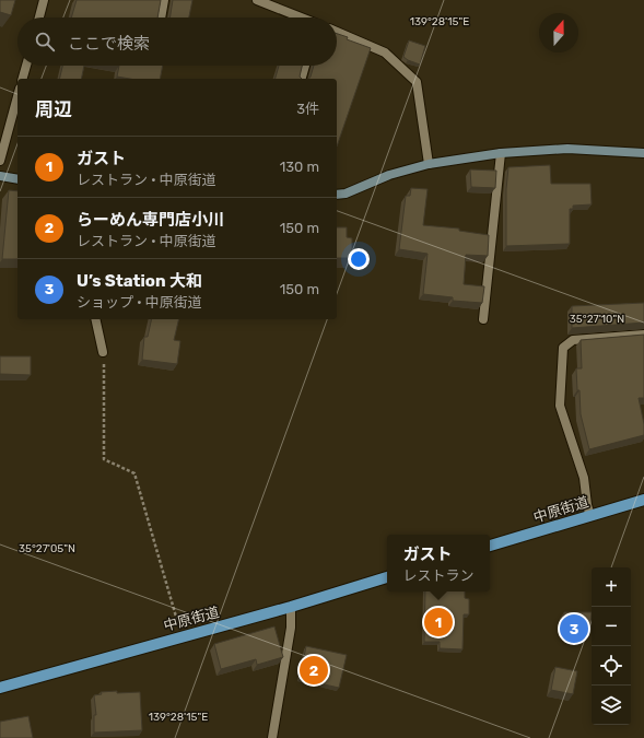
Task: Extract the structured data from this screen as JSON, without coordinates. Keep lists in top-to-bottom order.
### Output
{
  "streets": {
    "main road": ["中原街道"]
  },
  "north": "top",
  "page": {
    "search": "ここで検索",
    "heading": ["周辺", "3件"],
    "list": [
      {
        "mark": "1",
        "name": "ガスト",
        "note": "レストラン · 中原街道",
        "value": "130 m"
      },
      {
        "mark": "2",
        "name": "らーめん専門店小川",
        "note": "レストラン · 中原街道",
        "value": "150 m"
      },
      {
        "mark": "3",
        "name": "U’s Station 大和",
        "note": "ショップ · 中原街道",
        "value": "150 m"
      }
    ],
    "popup": ["ガスト", "レストラン"],
    "map_buttons": ["+", "−"],
    "pins": ["1", "3", "2"]
  },
  "coordinates": ["139°28'15\"E", "35°27'10\"N", "35°27'05\"N"]
}
